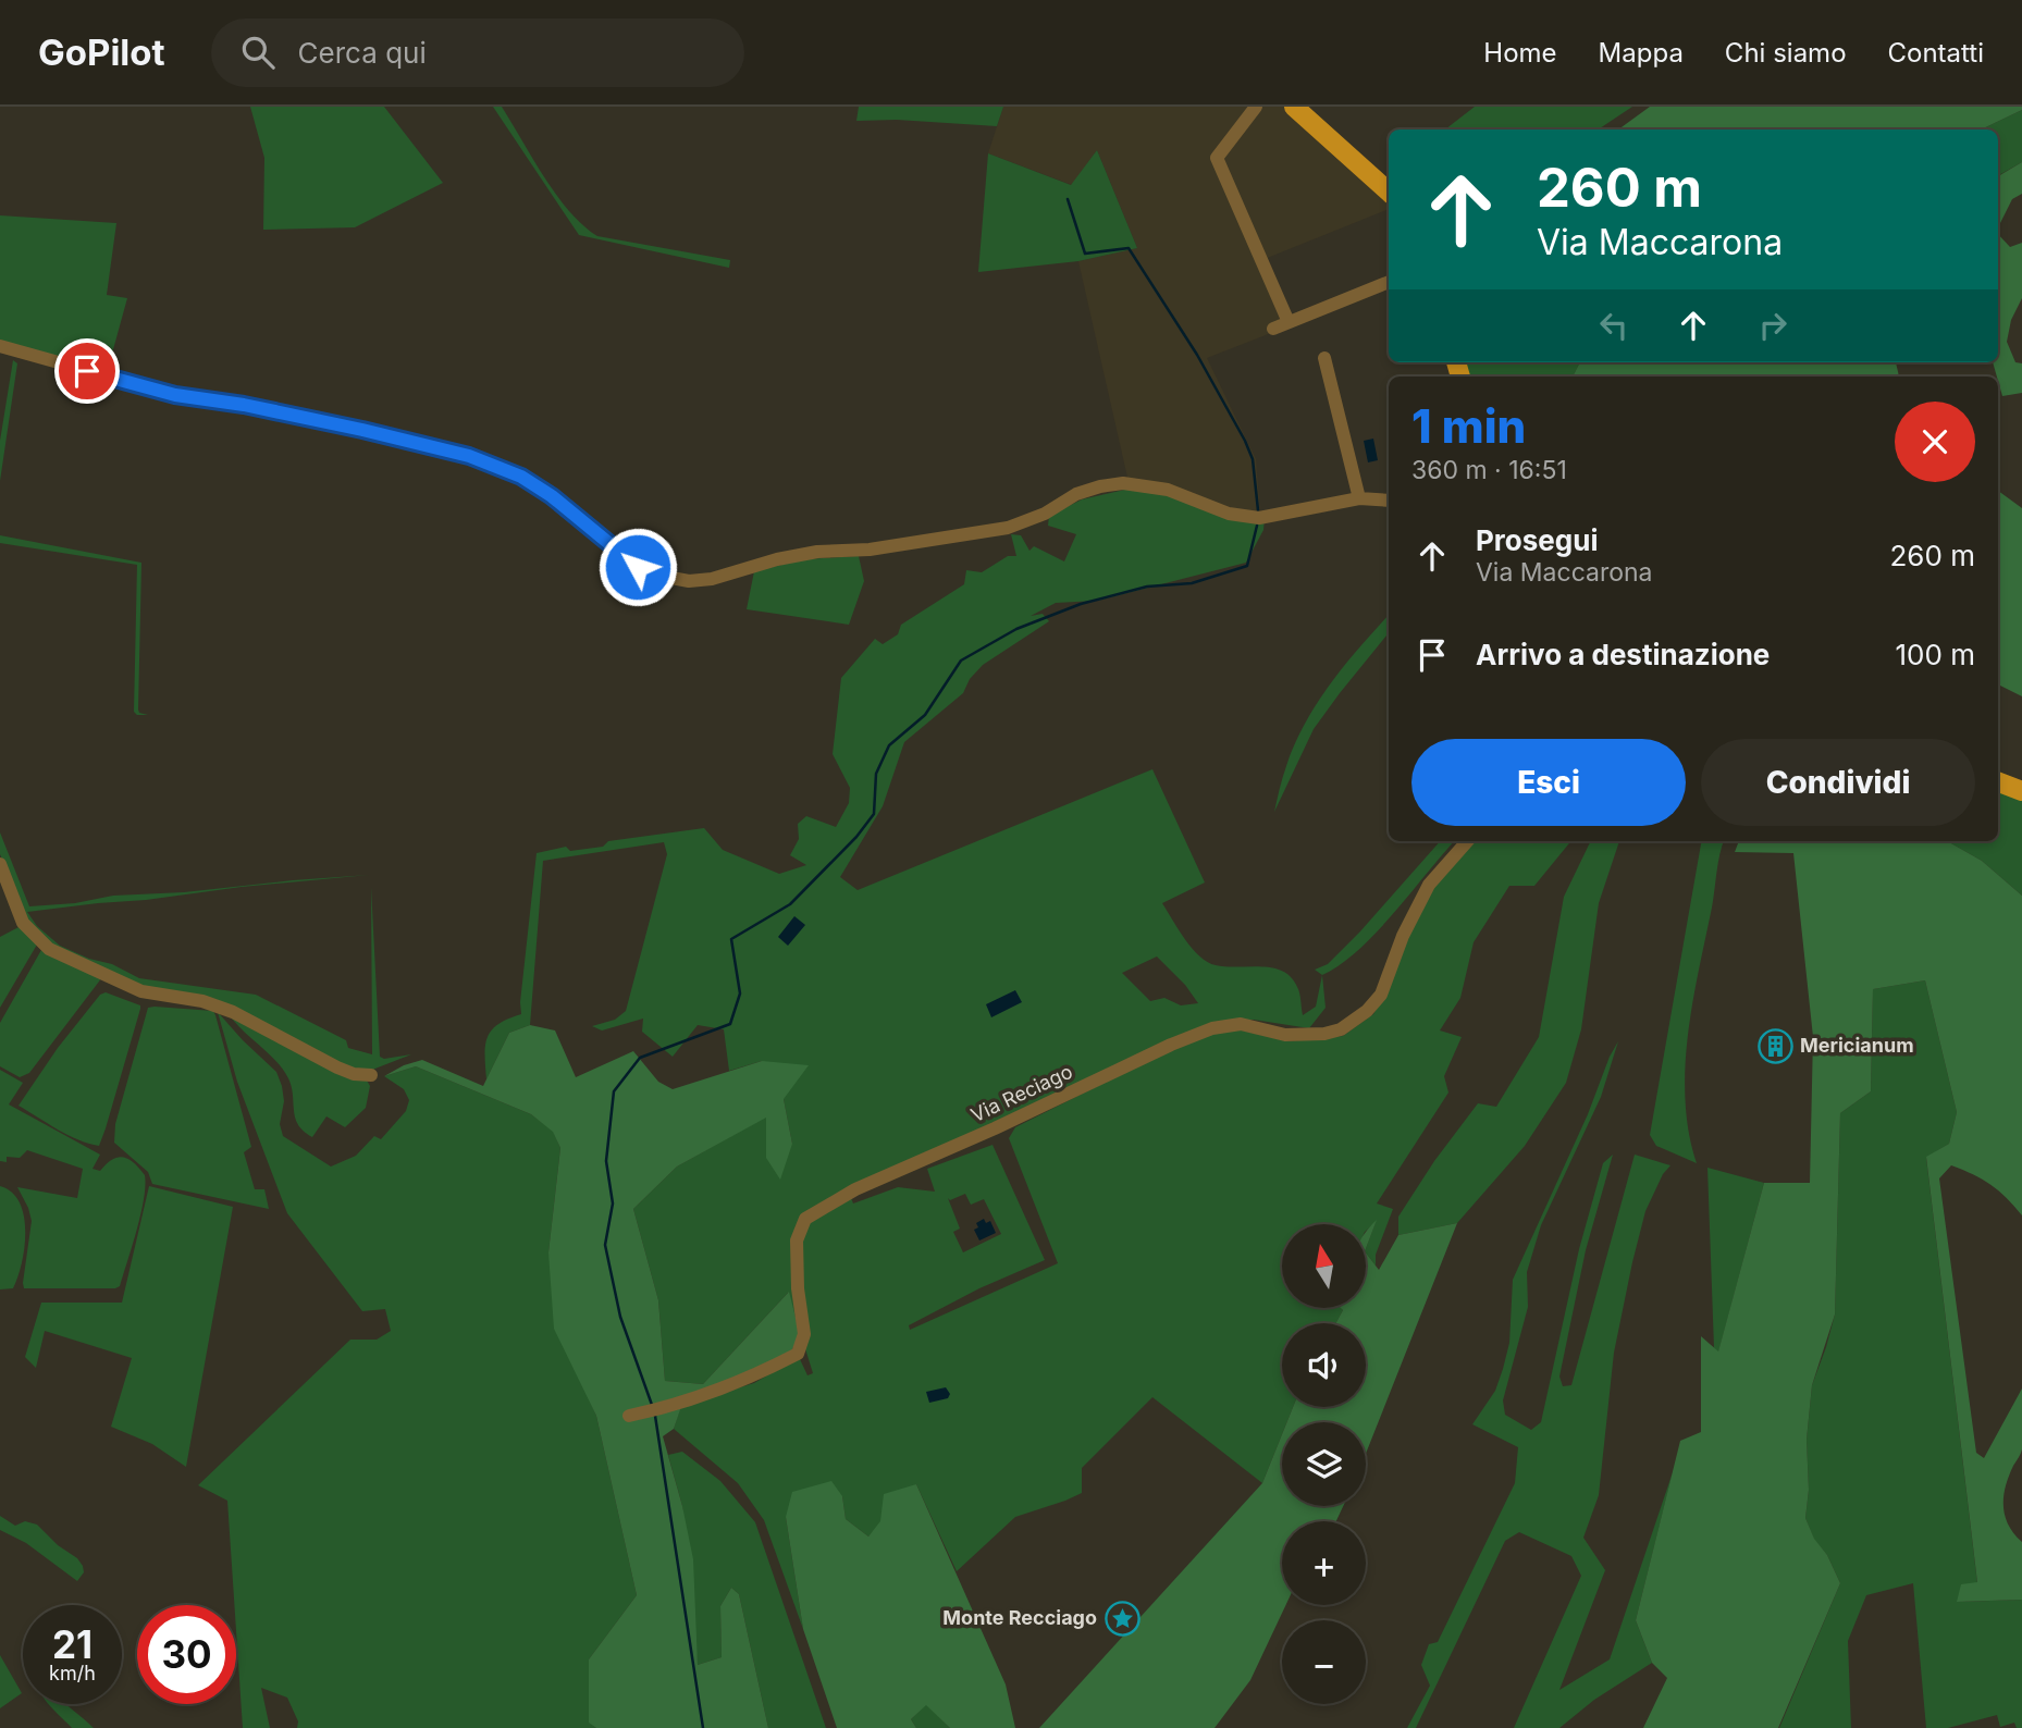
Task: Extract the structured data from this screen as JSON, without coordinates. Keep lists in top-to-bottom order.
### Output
{
  "streets": {
    "street": ["Via Reciago"]
  },
  "places": {
    "building": ["Mericianum"],
    "place": ["Monte Recciago"]
  },
  "north": "top",
  "page": {
    "header": "GoPilot",
    "search": "Cerca qui",
    "nav": [
      "Home",
      "Mappa",
      "Chi siamo",
      "Contatti"
    ],
    "turn": ["260 m", "Via Maccarona"],
    "heading": ["1 min", "360 m · 16:51"],
    "list": [
      {
        "name": "Prosegui",
        "note": "Via Maccarona",
        "value": "260 m"
      },
      {
        "name": "Arrivo a destinazione",
        "value": "100 m"
      }
    ],
    "buttons": ["Esci", "Condividi"],
    "map_buttons": ["+", "−"],
    "speed": "21 km/h",
    "limit": "30"
  }
}
